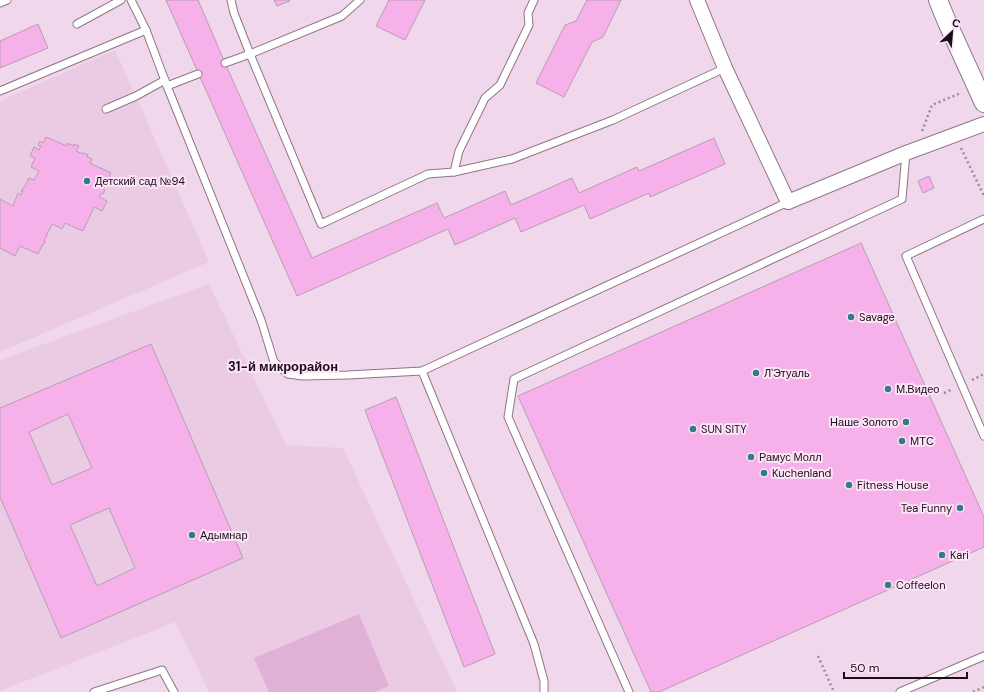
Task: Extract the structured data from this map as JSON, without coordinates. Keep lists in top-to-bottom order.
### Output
{
  "districts": ["31-й микрорайон"],
  "places": [
    "Детский сад №94",
    "Savage",
    "Л'Этуаль",
    "М.Видео",
    "Наше Золото",
    "SUN SITY",
    "МТС",
    "Рамус Молл",
    "Kuchenland",
    "Fitness House",
    "Tea Funny",
    "Адымнар",
    "Kari",
    "Coffeelon"
  ],
  "scale_bar": "50 m",
  "north": "top right"
}
